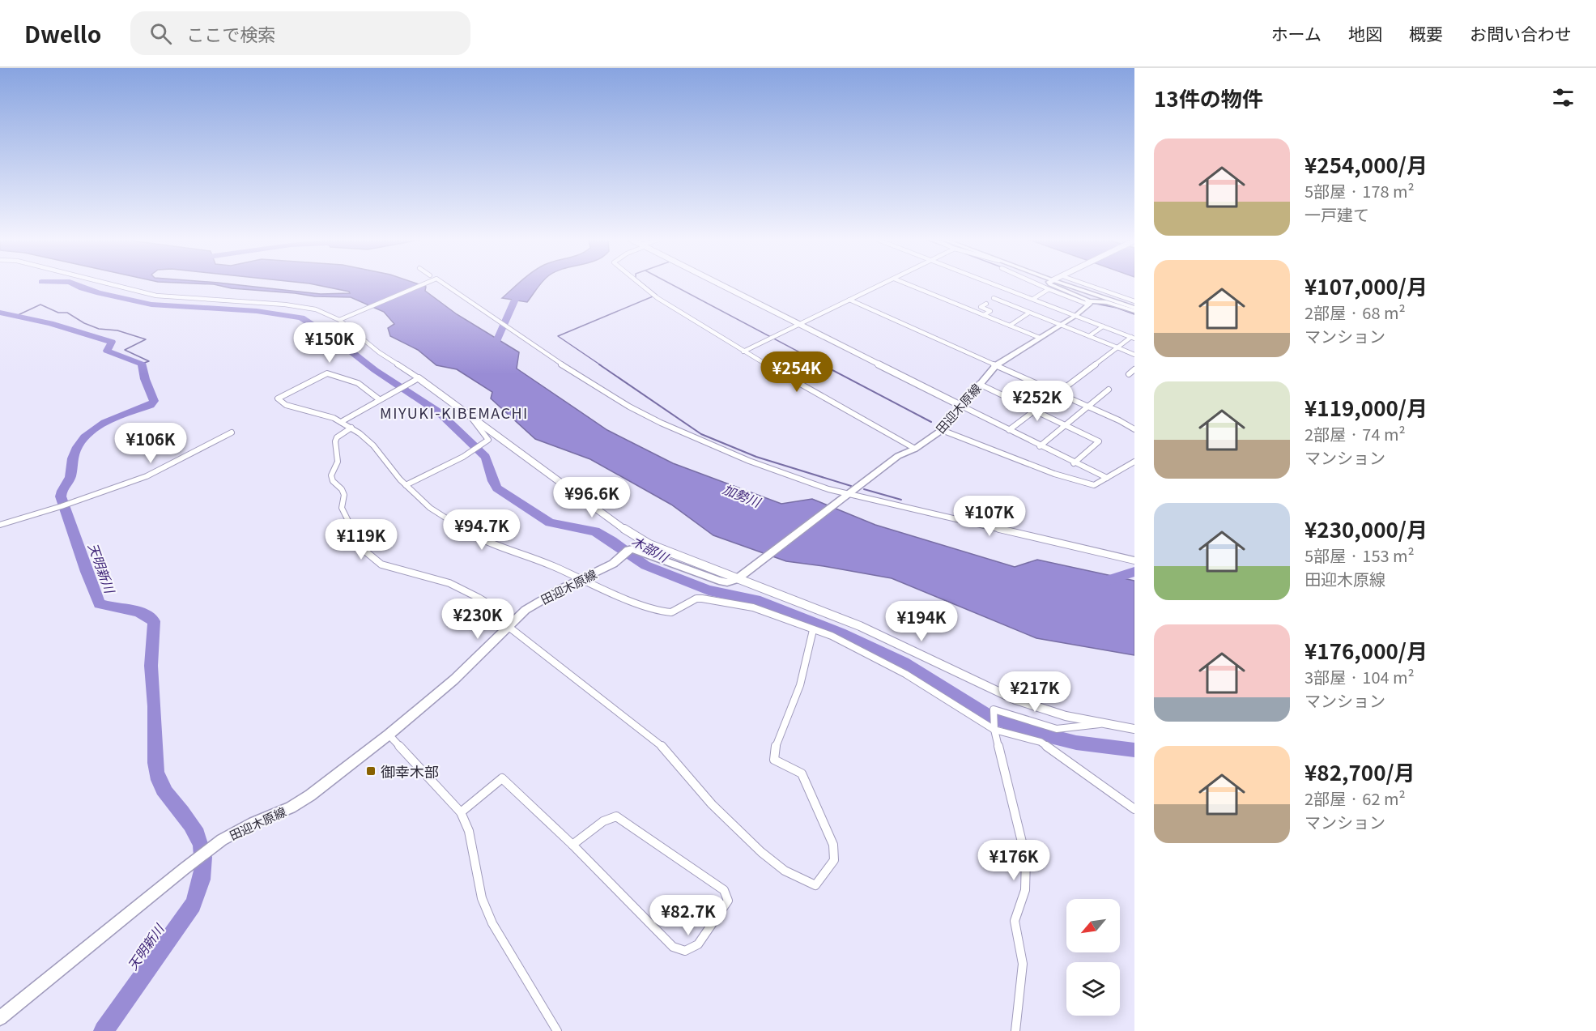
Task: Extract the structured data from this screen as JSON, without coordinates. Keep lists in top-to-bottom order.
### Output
{
  "streets": {
    "main road": ["田迎木原線"]
  },
  "districts": ["MIYUKI-KIBEMACHI"],
  "water": ["加勢川", "木部川", "天明新川"],
  "places": {
    "transit": ["御幸木部"]
  },
  "north": "bottom left",
  "page": {
    "header": "Dwello",
    "search": "ここで検索",
    "nav": [
      "ホーム",
      "地図",
      "概要",
      "お問い合わせ"
    ],
    "heading": "13件の物件",
    "list": [
      {
        "name": "¥254,000/月",
        "note": "5部屋 · 178 m² · 一戸建て"
      },
      {
        "name": "¥107,000/月",
        "note": "2部屋 · 68 m² · マンション"
      },
      {
        "name": "¥119,000/月",
        "note": "2部屋 · 74 m² · マンション"
      },
      {
        "name": "¥230,000/月",
        "note": "5部屋 · 153 m² · 田迎木原線"
      },
      {
        "name": "¥176,000/月",
        "note": "3部屋 · 104 m² · マンション"
      },
      {
        "name": "¥82,700/月",
        "note": "2部屋 · 62 m² · マンション"
      }
    ],
    "price": [
      "¥150K",
      "¥254K",
      "¥252K",
      "¥106K",
      "¥96.6K",
      "¥107K",
      "¥94.7K",
      "¥119K",
      "¥230K",
      "¥194K",
      "¥217K",
      "¥176K",
      "¥82.7K"
    ]
  }
}
